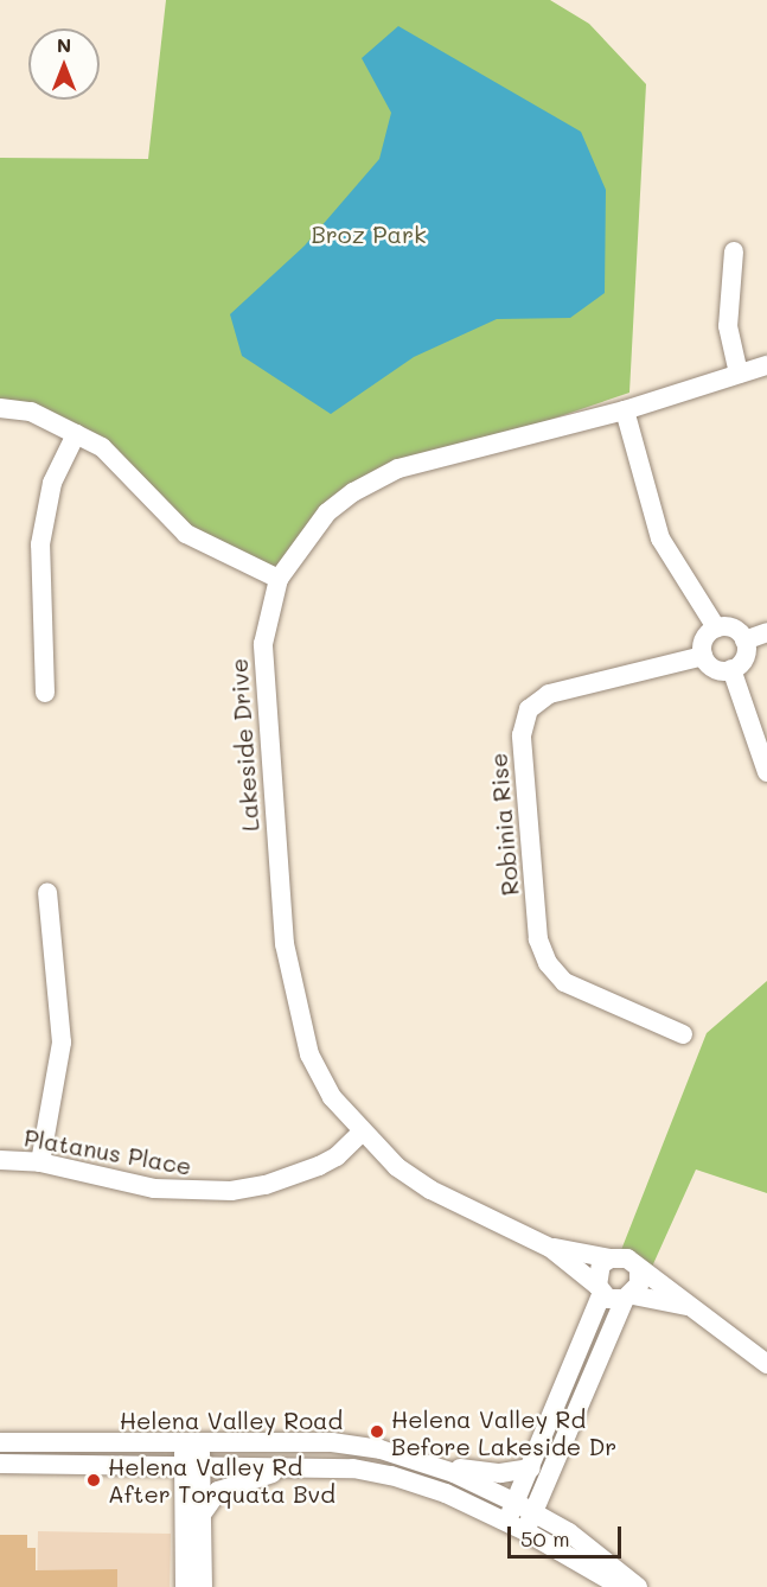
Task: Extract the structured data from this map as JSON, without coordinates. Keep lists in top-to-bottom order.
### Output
{
  "streets": {
    "street": [
      "Lakeside Drive",
      "Robinia Rise",
      "Platanus Place",
      "Helena Valley Road"
    ]
  },
  "crossings": [
    ["Lakeside Drive", "Platanus Place"]
  ],
  "parks": ["Broz Park"],
  "places": ["Helena Valley Rd Before Lakeside Dr", "Helena Valley Rd After Torquata Bvd"],
  "scale_bar": "50 m",
  "north": "top"
}
